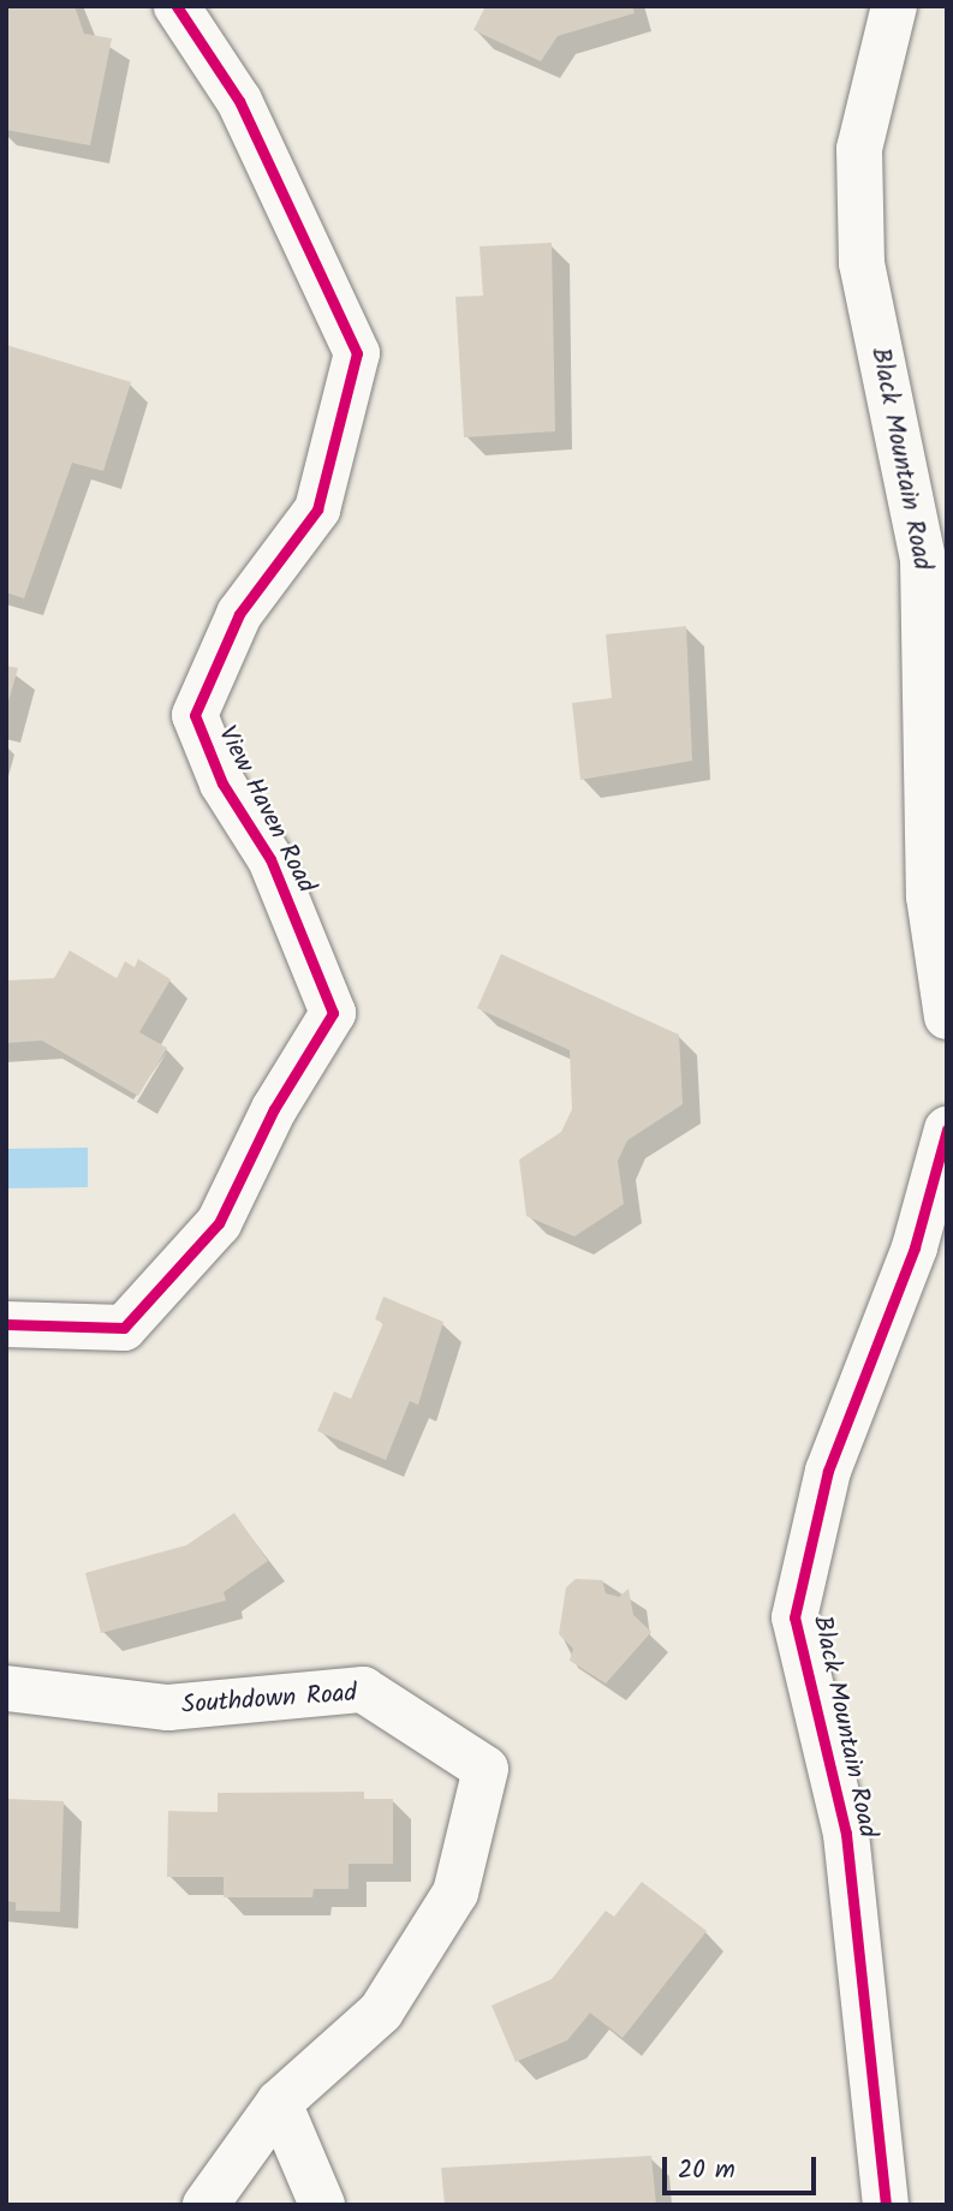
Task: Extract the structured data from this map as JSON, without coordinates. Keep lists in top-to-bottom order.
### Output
{
  "streets": {
    "street": ["Black Mountain Road", "View Haven Road", "Southdown Road"]
  },
  "scale_bar": "20 m"
}
